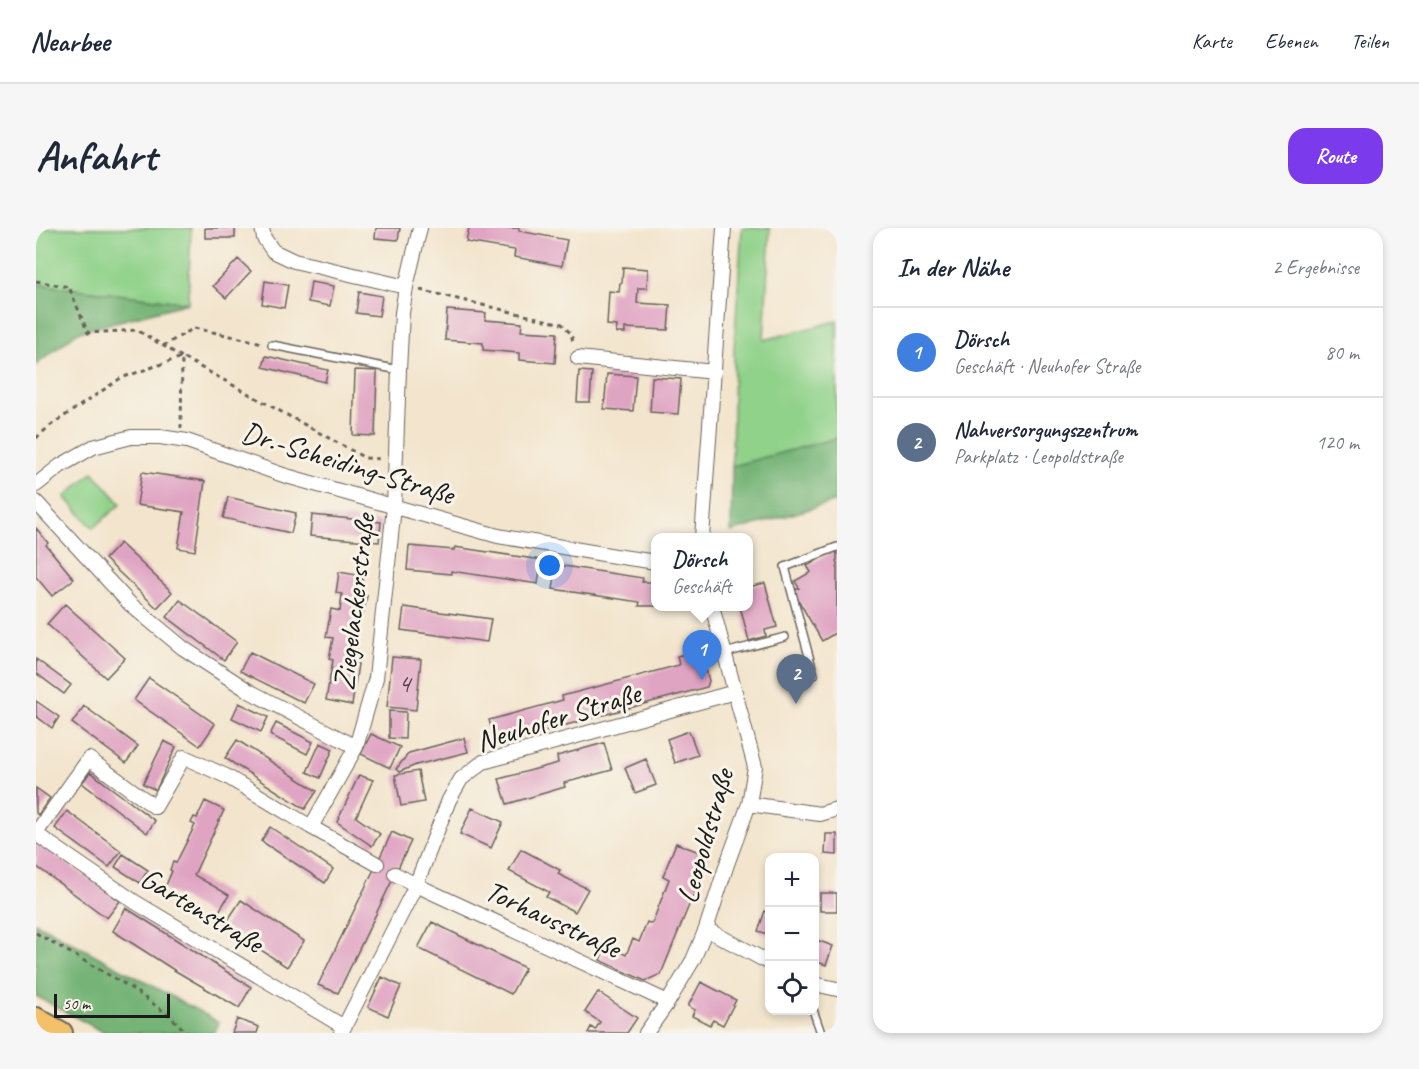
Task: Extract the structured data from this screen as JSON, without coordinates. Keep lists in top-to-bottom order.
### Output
{
  "streets": {
    "street": [
      "Dr.-Scheiding-Straße",
      "Ziegelackerstraße",
      "Neuhofer Straße",
      "Leopoldstraße",
      "Gartenstraße",
      "Torhausstraße"
    ]
  },
  "crossings": [
    ["Dr.-Scheiding-Straße", "Ziegelackerstraße"],
    ["Ziegelackerstraße", "Gartenstraße"],
    ["Neuhofer Straße", "Leopoldstraße"],
    ["Neuhofer Straße", "Gartenstraße"],
    ["Neuhofer Straße", "Torhausstraße"],
    ["Leopoldstraße", "Torhausstraße"]
  ],
  "house_numbers": ["4"],
  "scale_bar": "50 m",
  "page": {
    "header": "Nearbee",
    "nav": ["Karte", "Ebenen", "Teilen"],
    "buttons": "Route",
    "title": "Anfahrt",
    "heading": ["In der Nähe", "2 Ergebnisse"],
    "list": [
      {
        "mark": "1",
        "name": "Dörsch",
        "note": "Geschäft · Neuhofer Straße",
        "value": "80 m"
      },
      {
        "mark": "2",
        "name": "Nahversorgungszentrum",
        "note": "Parkplatz · Leopoldstraße",
        "value": "120 m"
      }
    ],
    "popup": ["Dörsch", "Geschäft"],
    "pins": ["1", "2"],
    "map_buttons": ["+", "−"],
    "scale": "50 m"
  }
}
